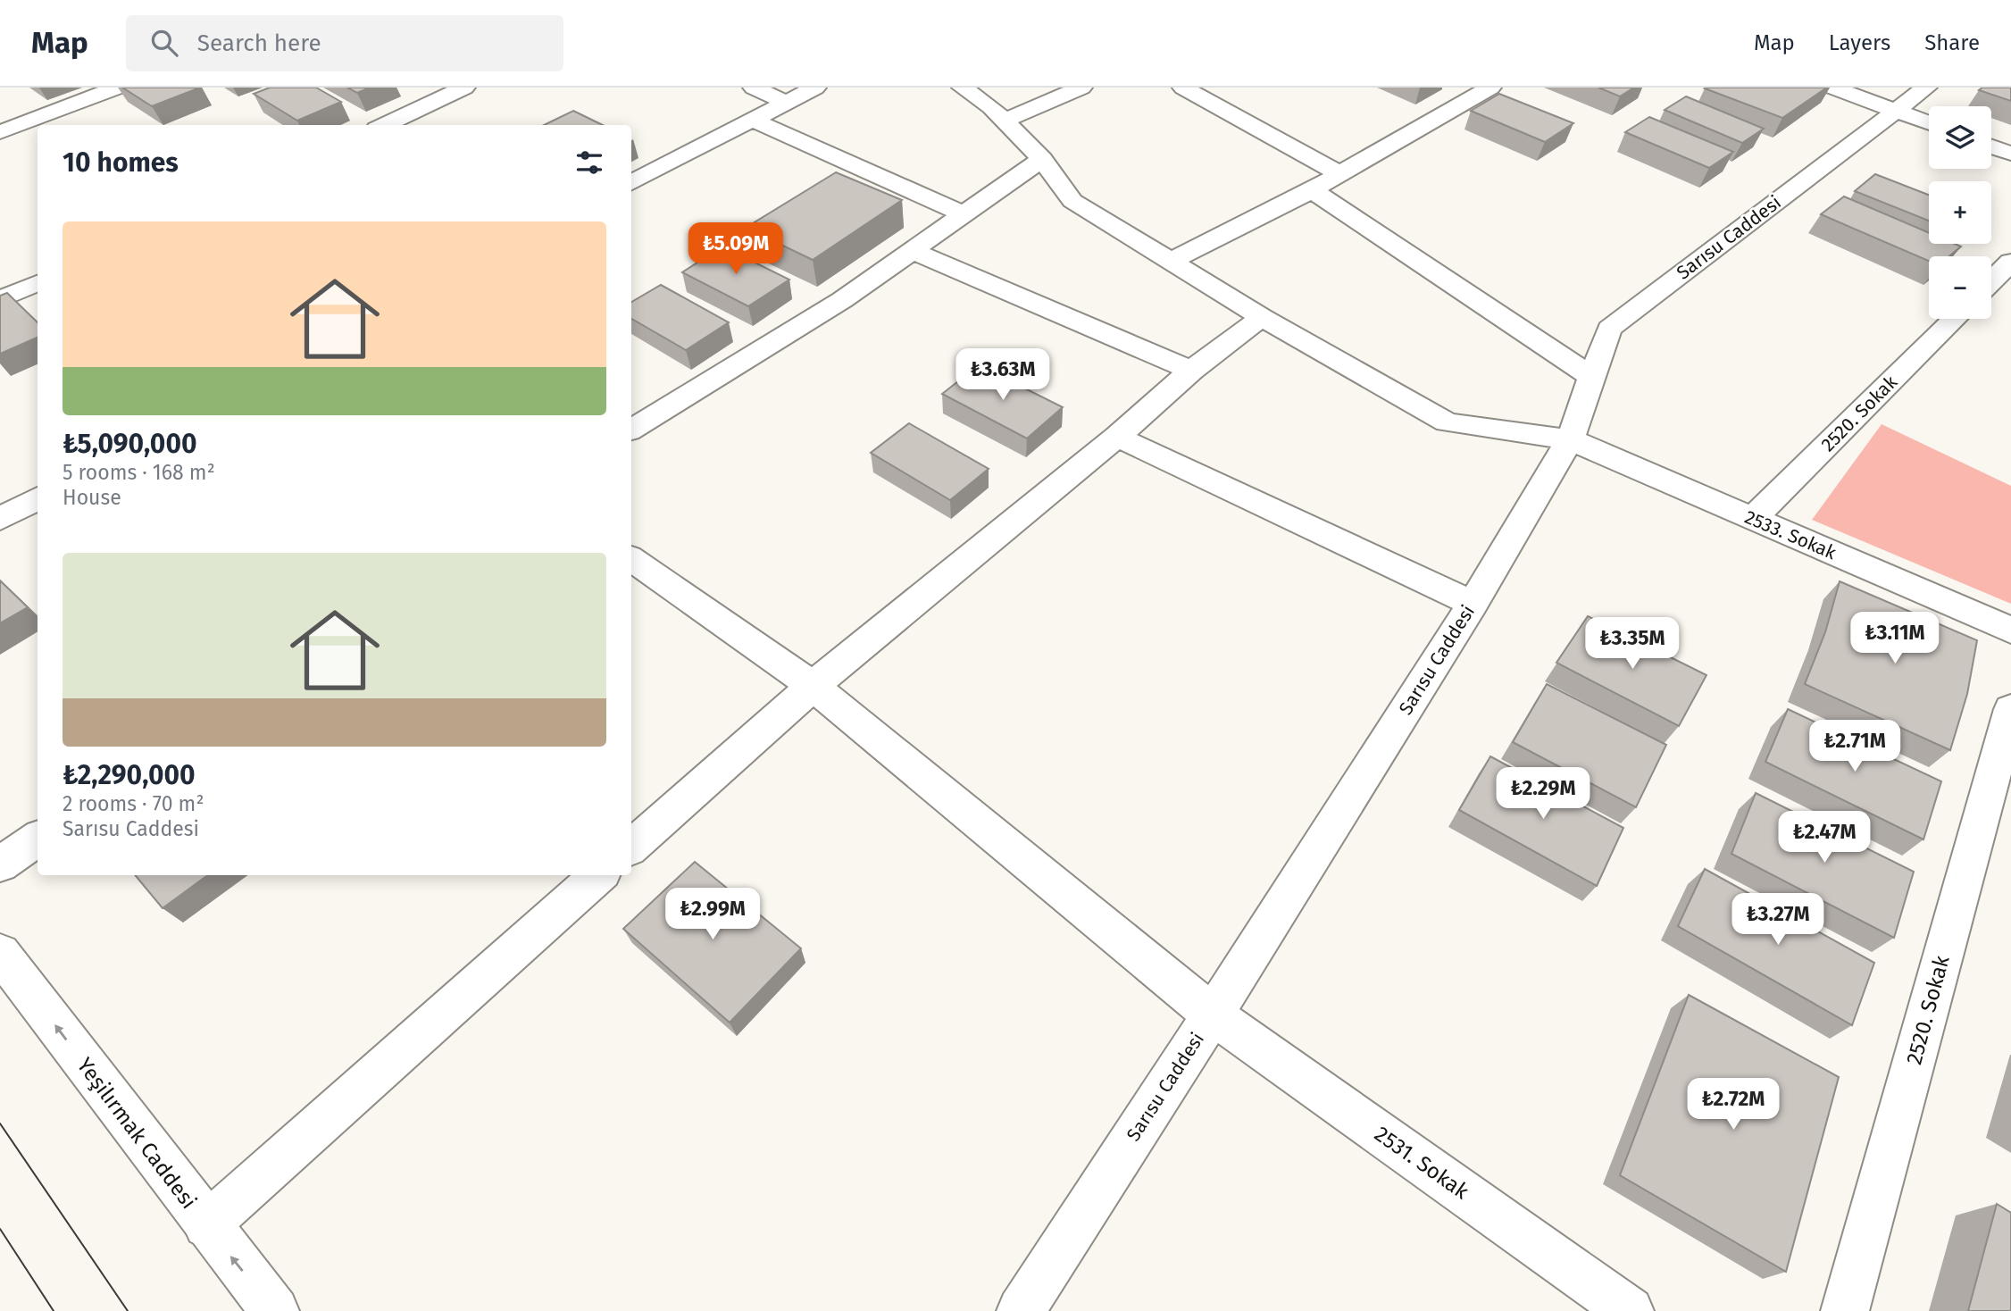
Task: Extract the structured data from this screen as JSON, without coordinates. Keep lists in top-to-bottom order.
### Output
{
  "streets": {
    "street": [
      "Sarısu Caddesi",
      "2520. Sokak",
      "2533. Sokak",
      "Yeşilırmak Caddesi",
      "2531. Sokak"
    ]
  },
  "crossings": [
    ["Sarısu Caddesi", "2533. Sokak"],
    ["Sarısu Caddesi", "2531. Sokak"],
    ["2520. Sokak", "2533. Sokak"]
  ],
  "one_way": ["Yeşilırmak Caddesi"],
  "page": {
    "header": "Map",
    "search": "Search here",
    "nav": ["Map", "Layers", "Share"],
    "map_buttons": ["+", "−"],
    "heading": "10 homes",
    "list": [
      {
        "name": "₺5,090,000",
        "note": "5 rooms · 168 m² · House"
      },
      {
        "name": "₺2,290,000",
        "note": "2 rooms · 70 m² · Sarısu Caddesi"
      }
    ],
    "price": [
      "₺5.09M",
      "₺3.63M",
      "₺3.11M",
      "₺3.35M",
      "₺2.71M",
      "₺2.29M",
      "₺2.47M",
      "₺2.99M",
      "₺3.27M",
      "₺2.72M"
    ]
  }
}
